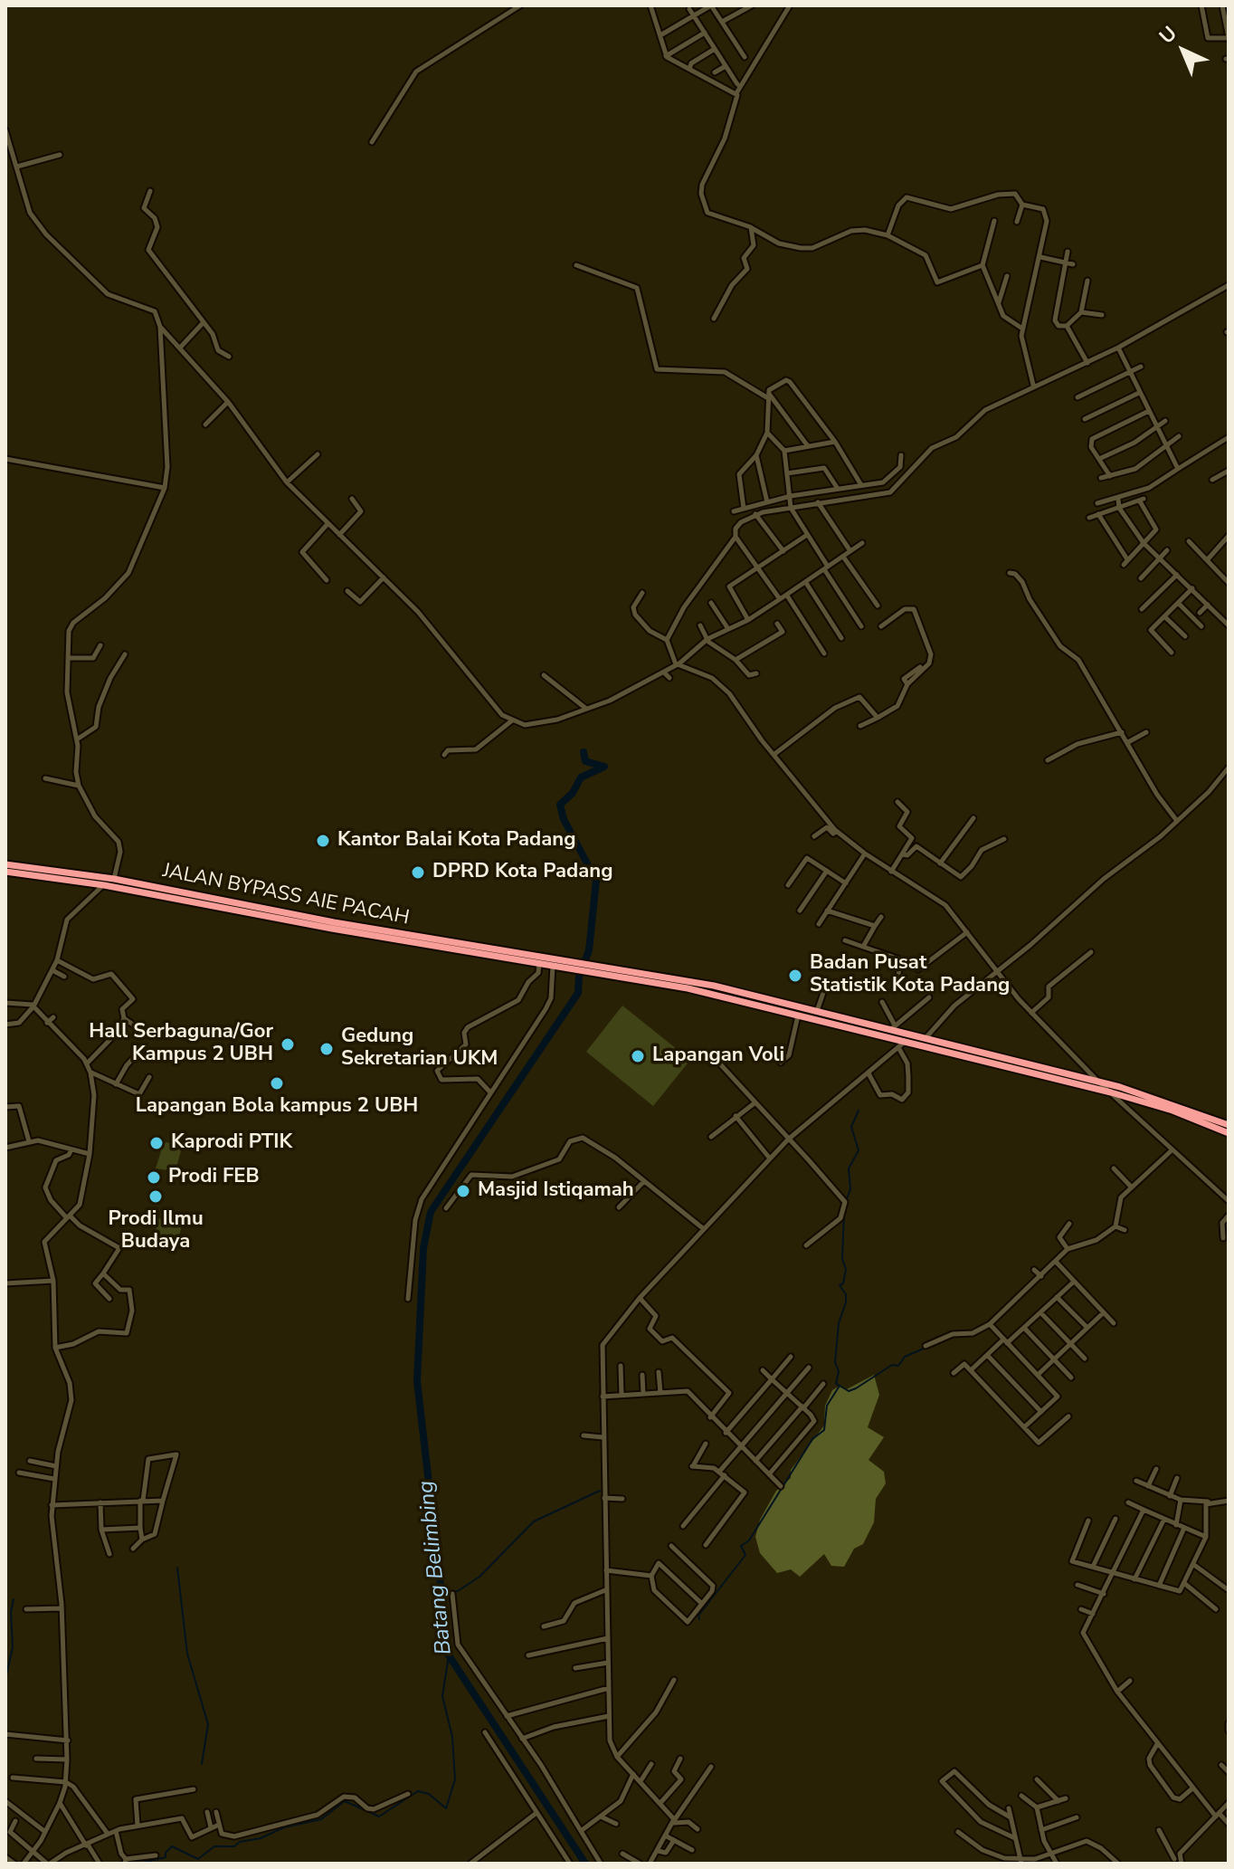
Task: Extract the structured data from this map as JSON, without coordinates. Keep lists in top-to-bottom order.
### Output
{
  "streets": {
    "highway": ["JALAN BYPASS AIE PACAH"]
  },
  "water": ["Batang Belimbing"],
  "places": [
    "Kantor Balai Kota Padang",
    "DPRD Kota Padang",
    "Badan Pusat Statistik Kota Padang",
    "Hall Serbaguna/Gor Kampus 2 UBH",
    "Gedung Sekretarian UKM",
    "Lapangan Voli",
    "Lapangan Bola kampus 2 UBH",
    "Kaprodi PTIK",
    "Prodi FEB",
    "Masjid Istiqamah",
    "Prodi Ilmu Budaya"
  ],
  "north": "top left"
}
